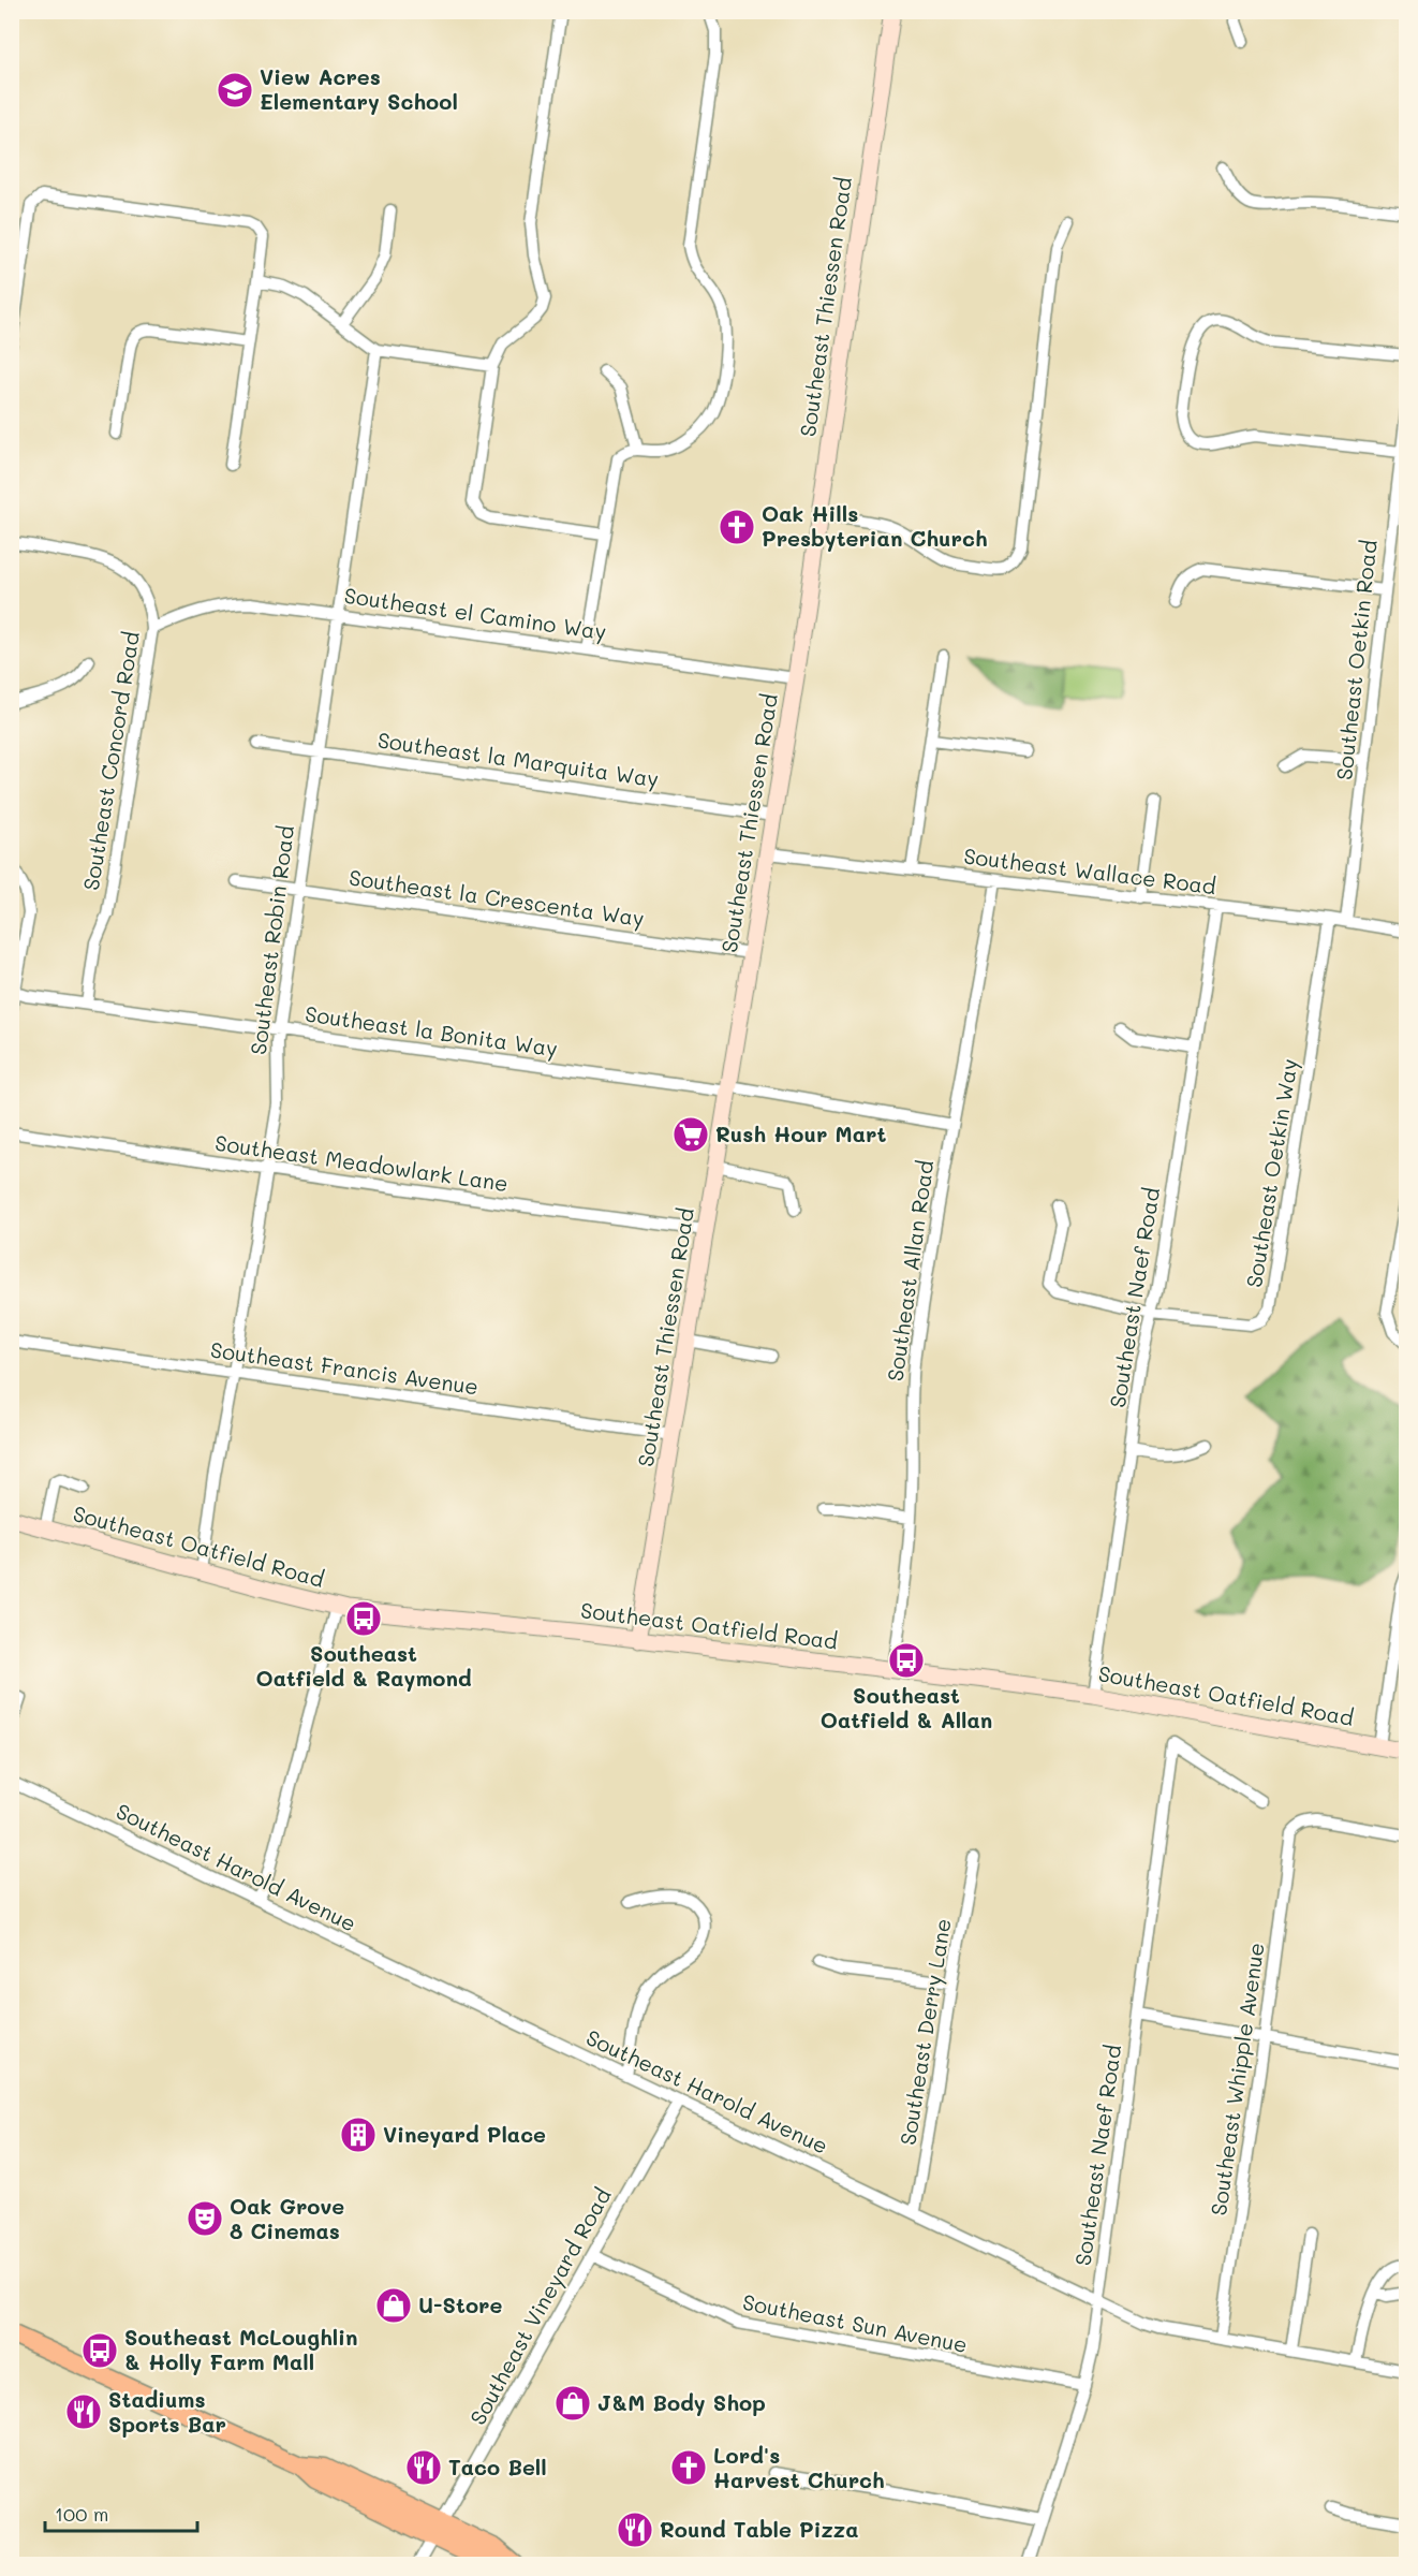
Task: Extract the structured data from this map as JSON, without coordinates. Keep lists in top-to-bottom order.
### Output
{
  "streets": {
    "main road": ["Southeast Thiessen Road", "Southeast Oatfield Road"],
    "street": [
      "Southeast el Camino Way",
      "Southeast Oetkin Road",
      "Southeast la Marquita Way",
      "Southeast Concord Road",
      "Southeast Wallace Road",
      "Southeast la Crescenta Way",
      "Southeast Robin Road",
      "Southeast la Bonita Way",
      "Southeast Meadowlark Lane",
      "Southeast Oetkin Way",
      "Southeast Allan Road",
      "Southeast Naef Road",
      "Southeast Francis Avenue",
      "Southeast Harold Avenue",
      "Southeast Derry Lane",
      "Southeast Whipple Avenue",
      "Southeast Vineyard Road",
      "Southeast Sun Avenue"
    ]
  },
  "crossings": [
    ["Southeast Thiessen Road", "Southeast el Camino Way"],
    ["Southeast Thiessen Road", "Southeast la Marquita Way"],
    ["Southeast Thiessen Road", "Southeast Wallace Road"],
    ["Southeast Thiessen Road", "Southeast la Crescenta Way"],
    ["Southeast Thiessen Road", "Southeast la Bonita Way"],
    ["Southeast Thiessen Road", "Southeast Meadowlark Lane"],
    ["Southeast Thiessen Road", "Southeast Francis Avenue"],
    ["Southeast Thiessen Road", "Southeast Oatfield Road"],
    ["Southeast el Camino Way", "Southeast Concord Road"],
    ["Southeast el Camino Way", "Southeast Robin Road"],
    ["Southeast Oetkin Road", "Southeast Wallace Road"],
    ["Southeast la Marquita Way", "Southeast Robin Road"],
    ["Southeast Concord Road", "Southeast la Bonita Way"],
    ["Southeast Wallace Road", "Southeast Oetkin Way"],
    ["Southeast Wallace Road", "Southeast Allan Road"],
    ["Southeast Wallace Road", "Southeast Naef Road"],
    ["Southeast la Crescenta Way", "Southeast Robin Road"],
    ["Southeast Robin Road", "Southeast la Bonita Way"],
    ["Southeast Robin Road", "Southeast Meadowlark Lane"],
    ["Southeast Robin Road", "Southeast Francis Avenue"],
    ["Southeast Robin Road", "Southeast Oatfield Road"],
    ["Southeast la Bonita Way", "Southeast Allan Road"],
    ["Southeast Oetkin Way", "Southeast Naef Road"],
    ["Southeast Allan Road", "Southeast Oatfield Road"],
    ["Southeast Naef Road", "Southeast Oatfield Road"],
    ["Southeast Naef Road", "Southeast Harold Avenue"],
    ["Southeast Naef Road", "Southeast Sun Avenue"],
    ["Southeast Harold Avenue", "Southeast Derry Lane"],
    ["Southeast Harold Avenue", "Southeast Whipple Avenue"],
    ["Southeast Harold Avenue", "Southeast Vineyard Road"],
    ["Southeast Vineyard Road", "Southeast Sun Avenue"]
  ],
  "places": {
    "school or university": ["View Acres Elementary School"],
    "church": ["Oak Hills Presbyterian Church", "Lord's Harvest Church"],
    "supermarket": ["Rush Hour Mart"],
    "bus stop": ["Southeast Oatfield & Raymond", "Southeast Oatfield & Allan", "Southeast McLoughlin & Holly Farm Mall"],
    "building": ["Vineyard Place"],
    "theatre": ["Oak Grove 8 Cinemas"],
    "shop": ["U-Store", "J&M Body Shop"],
    "restaurant": ["Stadiums Sports Bar", "Taco Bell", "Round Table Pizza"]
  },
  "scale_bar": "100 m"
}
